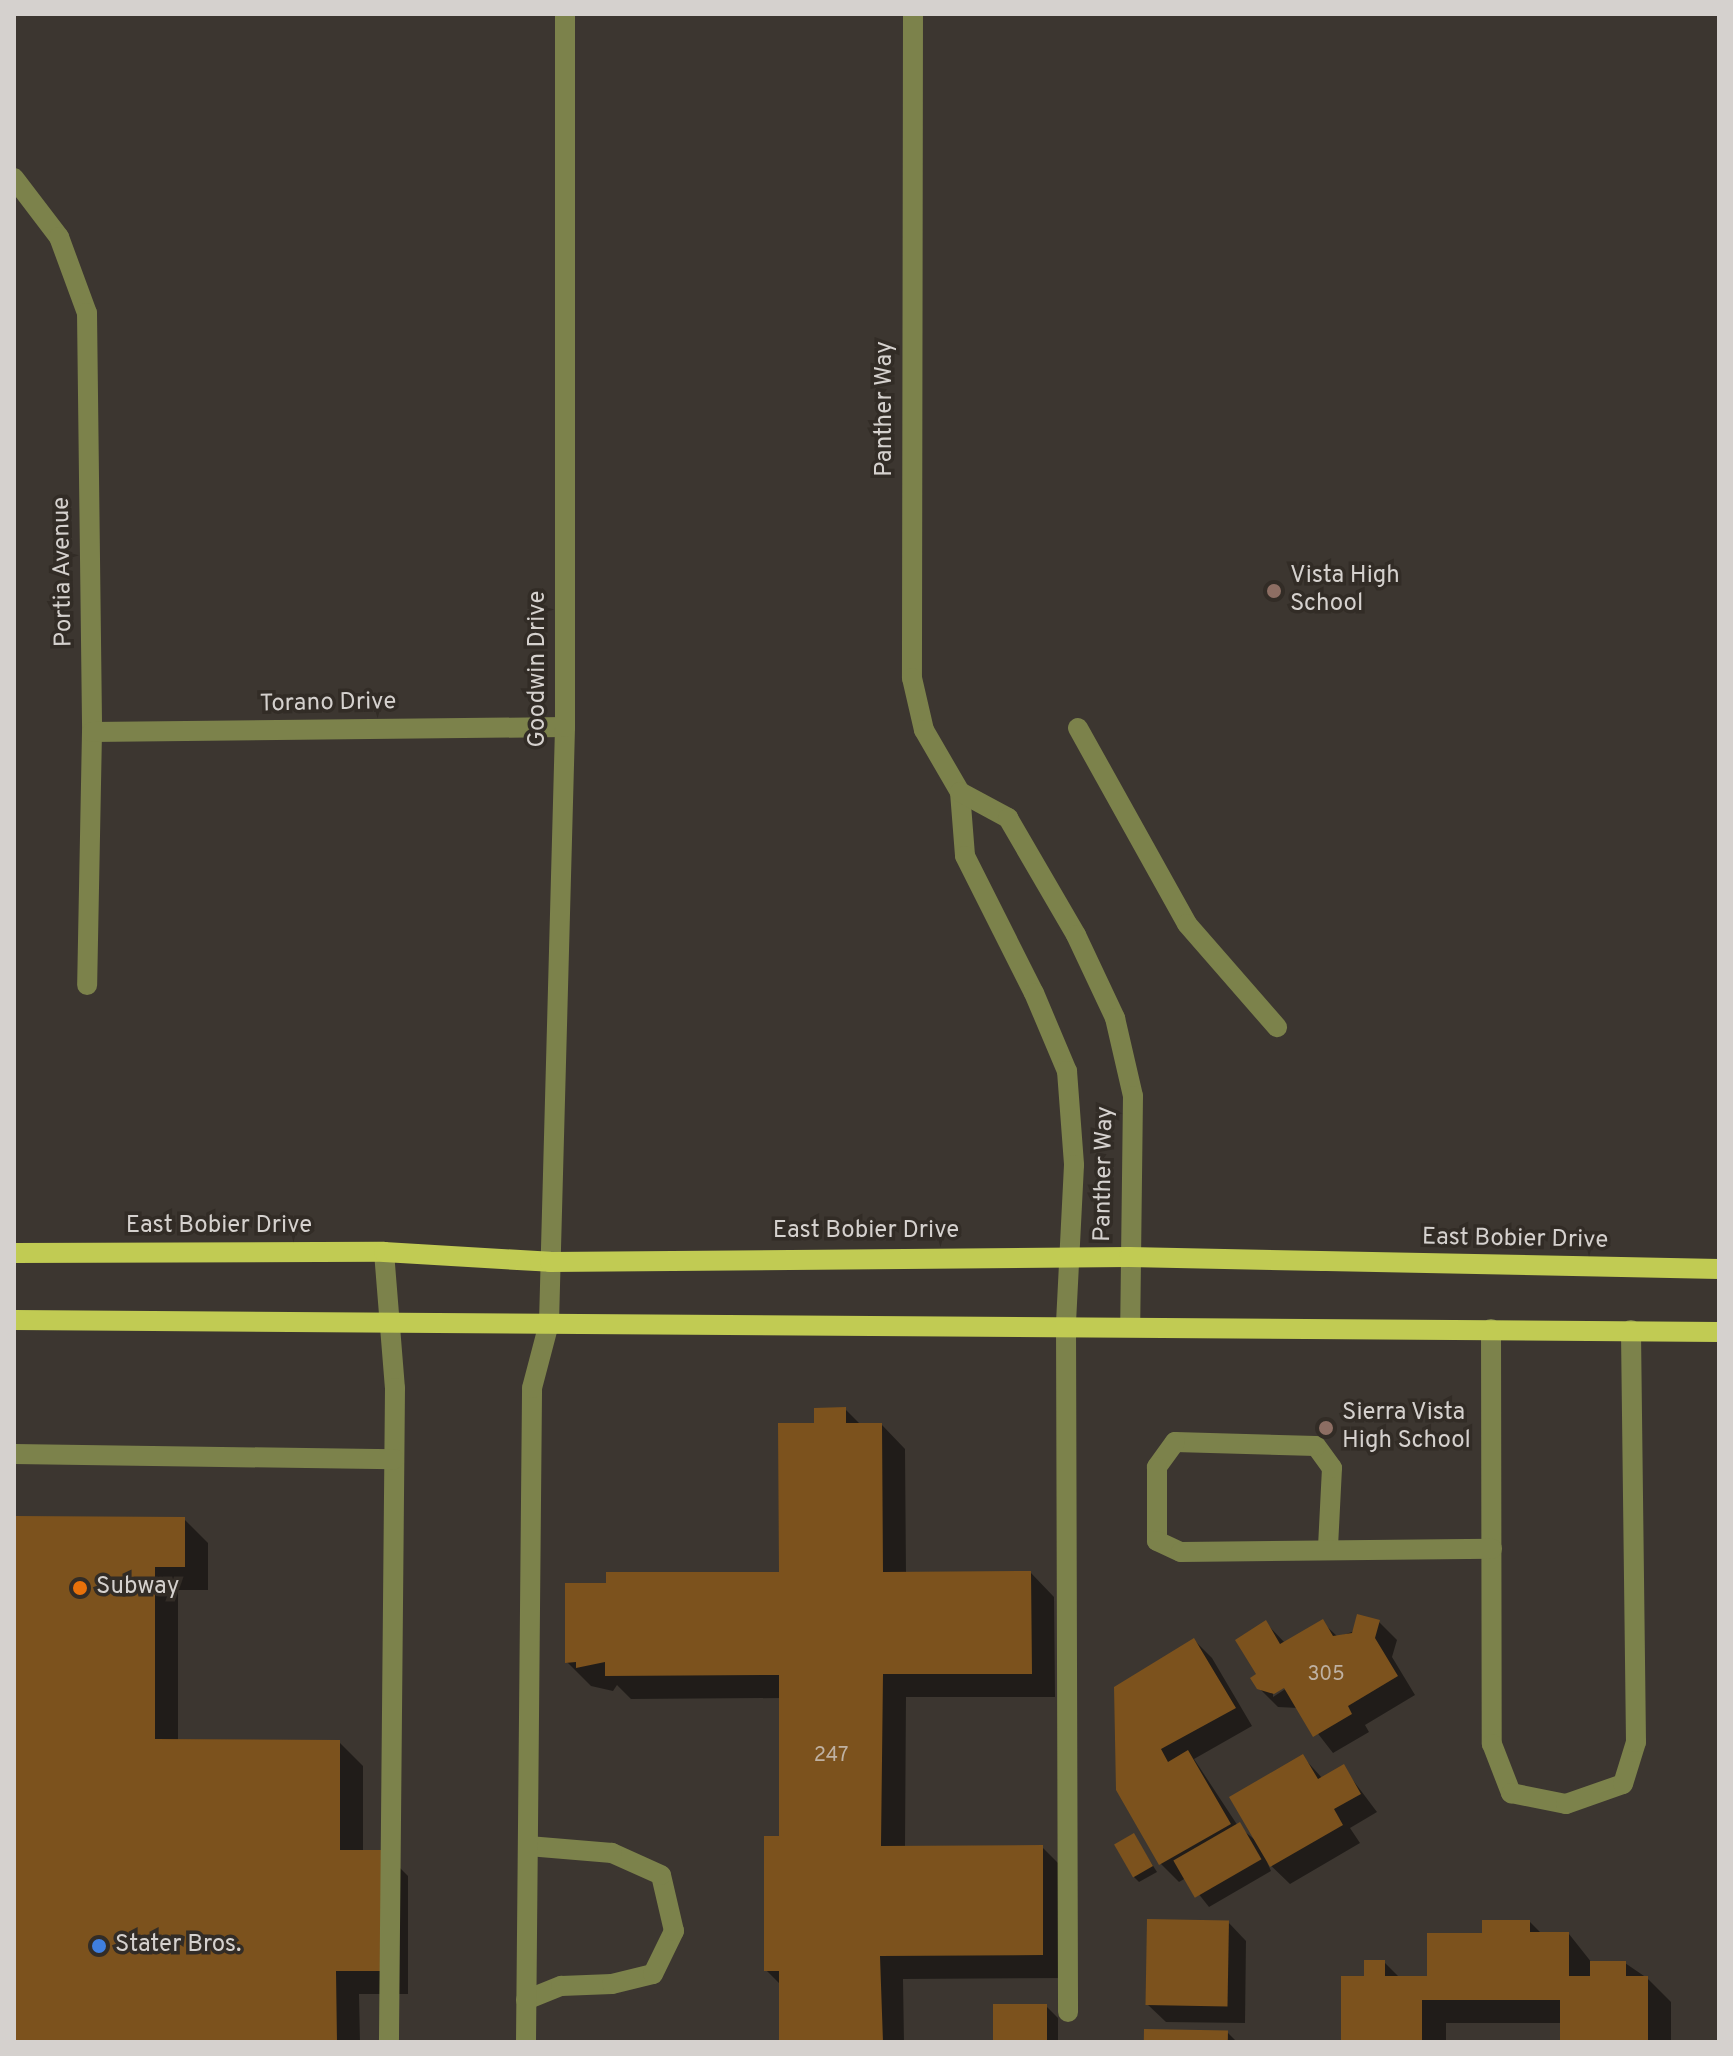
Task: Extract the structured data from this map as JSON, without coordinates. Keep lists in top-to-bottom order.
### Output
{
  "streets": {
    "main road": ["East Bobier Drive"],
    "street": [
      "Panther Way",
      "Portia Avenue",
      "Goodwin Drive",
      "Torano Drive"
    ]
  },
  "crossings": [
    ["Panther Way", "East Bobier Drive"],
    ["Portia Avenue", "Torano Drive"],
    ["Goodwin Drive", "Torano Drive"],
    ["Goodwin Drive", "East Bobier Drive"]
  ],
  "places": [
    "Vista High School",
    "Sierra Vista High School",
    "Subway",
    "Stater Bros."
  ],
  "house_numbers": ["305", "247"]
}
